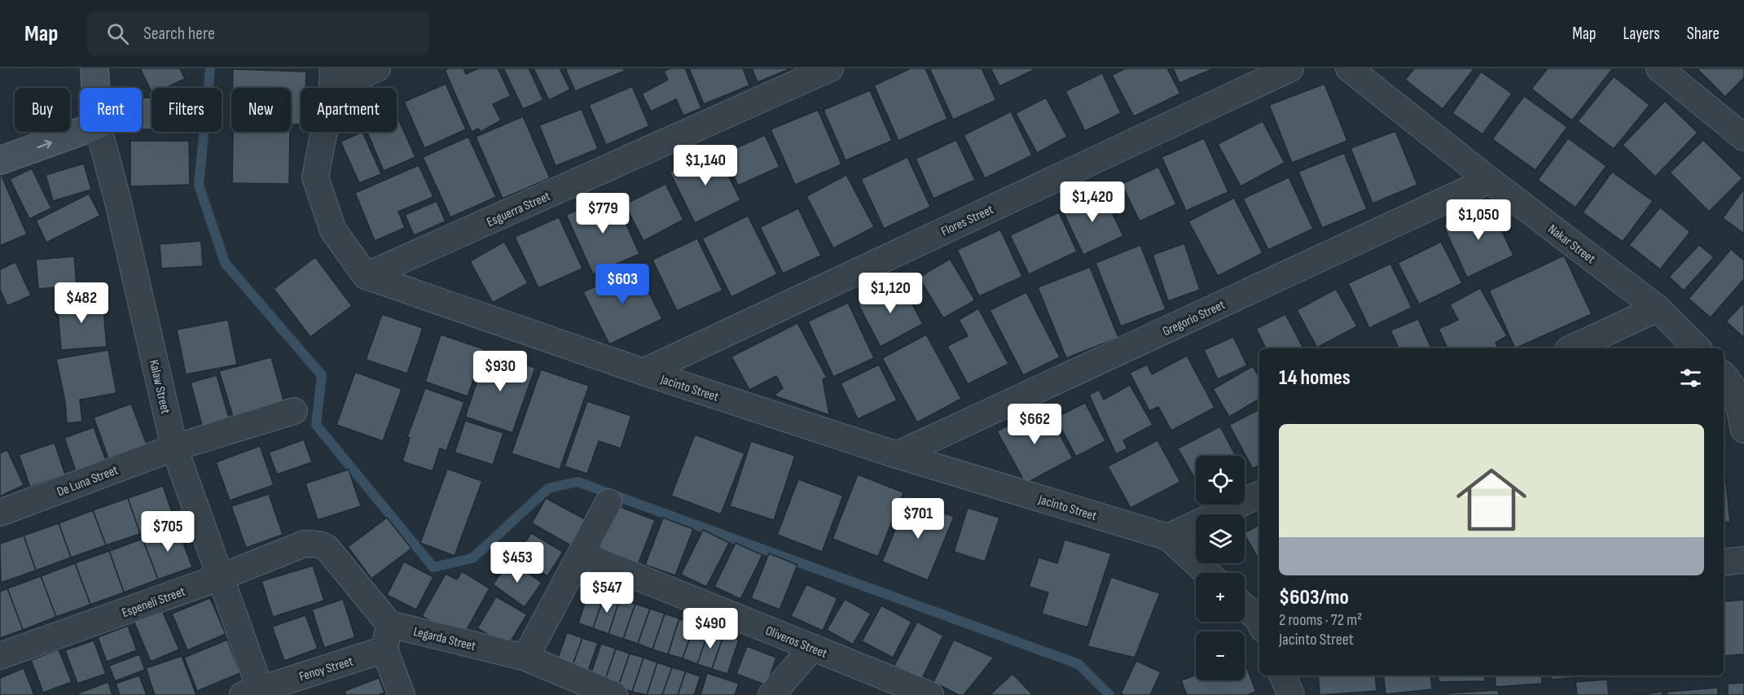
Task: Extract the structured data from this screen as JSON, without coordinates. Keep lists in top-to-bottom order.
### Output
{
  "streets": {
    "main road": ["Kalaw Street"],
    "street": [
      "Esguerra Street",
      "Flores Street",
      "Nakar Street",
      "Gregorio Street",
      "Jacinto Street",
      "De Luna Street",
      "Espeneli Street",
      "Legarda Street",
      "Oliveros Street",
      "Fenoy Street"
    ]
  },
  "crossings": [
    ["Esguerra Street", "Jacinto Street"],
    ["Flores Street", "Jacinto Street"],
    ["Nakar Street", "Gregorio Street"],
    ["Gregorio Street", "Jacinto Street"],
    ["Kalaw Street", "De Luna Street"],
    ["Kalaw Street", "Espeneli Street"],
    ["Kalaw Street", "Fenoy Street"],
    ["Espeneli Street", "Legarda Street"]
  ],
  "page": {
    "header": "Map",
    "search": "Search here",
    "nav": ["Map", "Layers", "Share"],
    "chip": [
      "Buy",
      "Rent",
      "Filters",
      "New",
      "Apartment"
    ],
    "price": [
      "$1,140",
      "$1,420",
      "$779",
      "$1,050",
      "$603",
      "$1,120",
      "$482",
      "$930",
      "$662",
      "$701",
      "$705",
      "$453",
      "$547",
      "$490"
    ],
    "heading": "14 homes",
    "list": [
      {
        "name": "$603/mo",
        "note": "2 rooms · 72 m² · Jacinto Street"
      }
    ],
    "map_buttons": ["+", "−"]
  }
}
